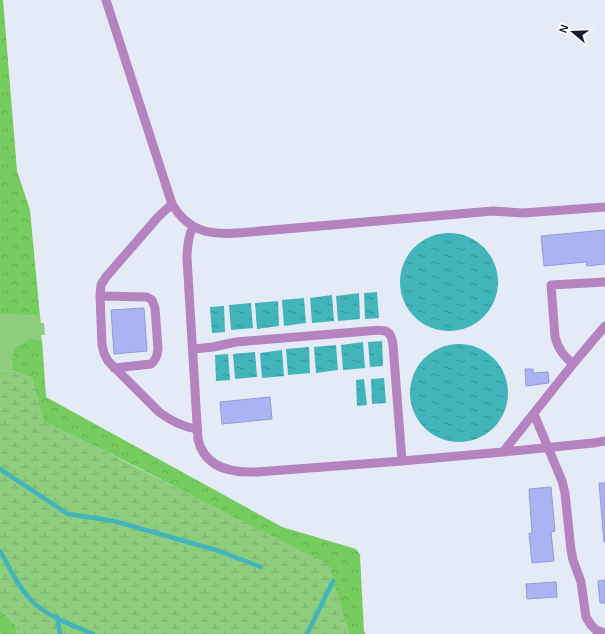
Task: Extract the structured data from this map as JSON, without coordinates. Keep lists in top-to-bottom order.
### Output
{
  "north": "left"
}
